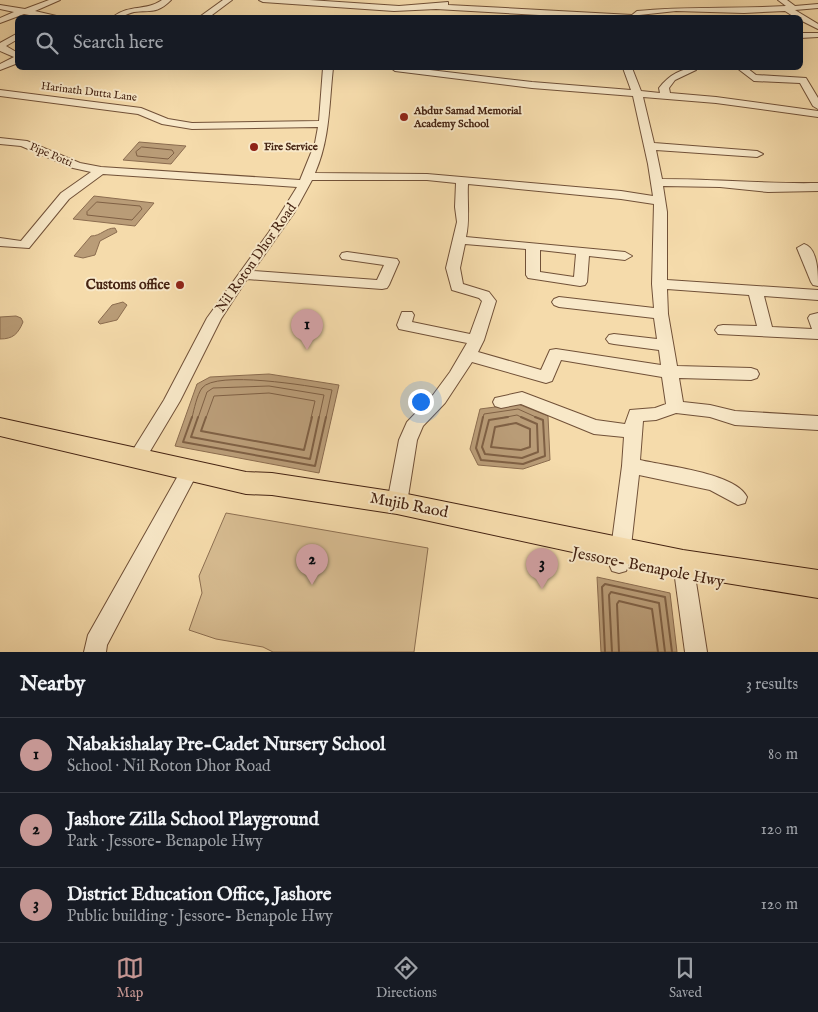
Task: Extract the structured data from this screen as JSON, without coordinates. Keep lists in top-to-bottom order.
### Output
{
  "streets": {
    "highway": ["Mujib Raod", "Jessore- Benapole Hwy"],
    "street": ["Harinath Dutta Lane", "Pipe Potti", "Nil Roton Dhor Road"]
  },
  "crossings": [
    ["Pipe Potti", "Nil Roton Dhor Road"],
    ["Nil Roton Dhor Road", "Mujib Raod"],
    ["Mujib Raod", "Jessore- Benapole Hwy"]
  ],
  "places": ["Abdur Samad Memorial Academy School", "Fire Service", "Customs office"],
  "page": {
    "search": "Search here",
    "pins": ["1", "2", "3"],
    "heading": ["Nearby", "3 results"],
    "list": [
      {
        "mark": "1",
        "name": "Nabakishalay Pre-Cadet Nursery School",
        "note": "School · Nil Roton Dhor Road",
        "value": "80 m"
      },
      {
        "mark": "2",
        "name": "Jashore Zilla School Playground",
        "note": "Park · Jessore- Benapole Hwy",
        "value": "120 m"
      },
      {
        "mark": "3",
        "name": "District Education Office, Jashore",
        "note": "Public building · Jessore- Benapole Hwy",
        "value": "120 m"
      }
    ],
    "nav": ["Map", "Directions", "Saved"]
  }
}
